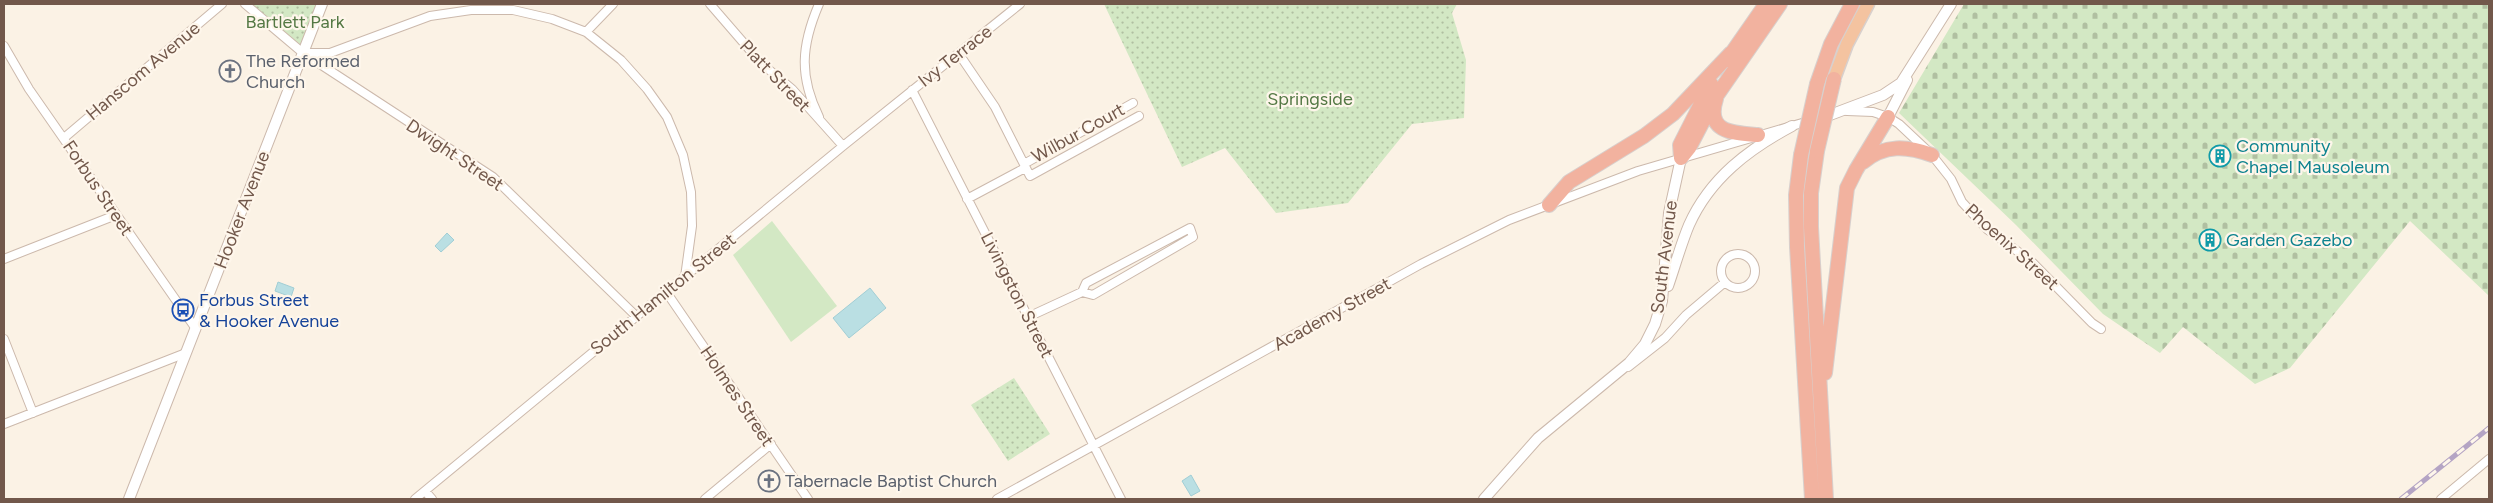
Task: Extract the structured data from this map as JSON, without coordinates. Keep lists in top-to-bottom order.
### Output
{
  "streets": {
    "street": [
      "Ivy Terrace",
      "Hanscom Avenue",
      "Platt Street",
      "Wilbur Court",
      "Dwight Street",
      "Forbus Street",
      "Hooker Avenue",
      "Phoenix Street",
      "South Avenue",
      "South Hamilton Street",
      "Livingston Street",
      "Academy Street",
      "Holmes Street"
    ]
  },
  "crossings": [
    ["Ivy Terrace", "South Hamilton Street"],
    ["Ivy Terrace", "Livingston Street"],
    ["Hanscom Avenue", "Forbus Street"],
    ["Platt Street", "South Hamilton Street"],
    ["Wilbur Court", "Livingston Street"],
    ["Dwight Street", "Hooker Avenue"],
    ["Dwight Street", "South Hamilton Street"],
    ["Forbus Street", "Hooker Avenue"],
    ["South Avenue", "Academy Street"],
    ["South Hamilton Street", "Livingston Street"],
    ["South Hamilton Street", "Holmes Street"],
    ["Livingston Street", "Academy Street"]
  ],
  "parks": ["Bartlett Park", "Springside"],
  "places": {
    "church": ["The Reformed Church", "Tabernacle Baptist Church"],
    "building": ["Community Chapel Mausoleum", "Garden Gazebo"],
    "bus stop": ["Forbus Street & Hooker Avenue"]
  }
}
